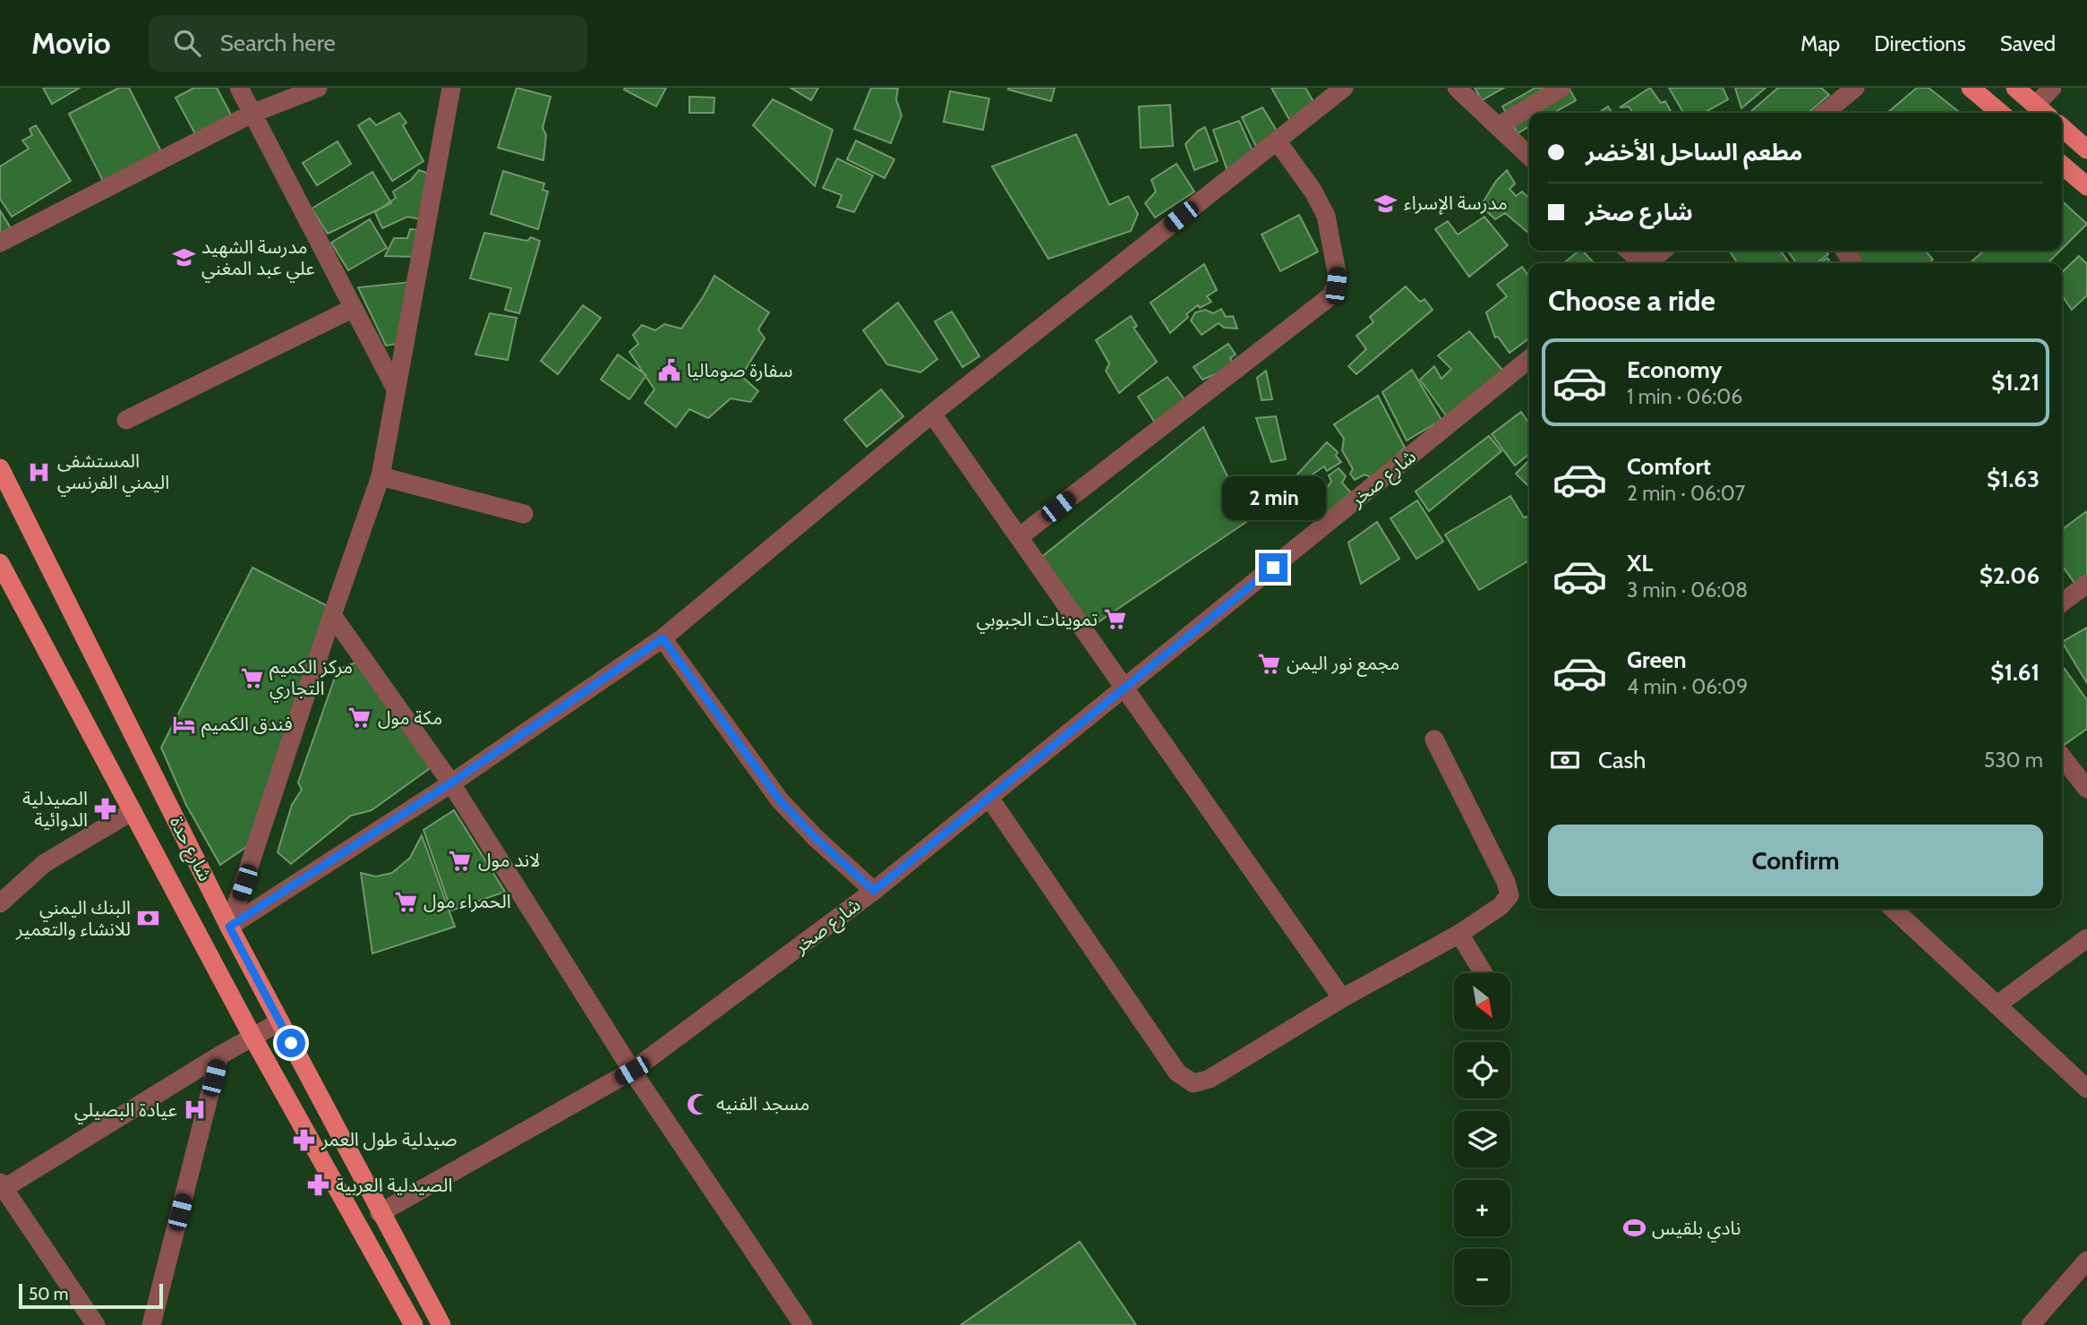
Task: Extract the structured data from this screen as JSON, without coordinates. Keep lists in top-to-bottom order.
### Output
{
  "streets": {
    "main road": ["شارع حدة"],
    "street": ["شارع صخر"]
  },
  "crossings": [
    ["شارع صخر", "شارع حدة"]
  ],
  "places": {
    "school or university": ["مدرسة الإسراء", "مدرسة الشهيد علي عبد المغني"],
    "public building": ["سفارة صوماليا"],
    "hospital": ["المستشفى اليمني الفرنسي", "عيادة البصيلي"],
    "supermarket": [
      "تموينات الجبوبي",
      "مجمع نور اليمن",
      "مركز الكميم التجاري",
      "مكة مول",
      "لاند مول",
      "الحمراء مول"
    ],
    "hotel": ["فندق الكميم"],
    "pharmacy": ["الصيدلية الدوائية", "صيدلية طول العمر", "الصيدلية العربية"],
    "bank": ["البنك اليمني للانشاء والتعمير"],
    "mosque": ["مسجد الفنيه"],
    "sports": ["نادي بلقيس"]
  },
  "scale_bar": "50 m",
  "north": "bottom right",
  "page": {
    "header": "Movio",
    "search": "Search here",
    "nav": ["Map", "Directions", "Saved"],
    "banner": ["مطعم الساحل الأخضر", "شارع صخر"],
    "heading": "Choose a ride",
    "list": [
      {
        "name": "Economy",
        "note": "1 min · 06:06",
        "value": "$1.21"
      },
      {
        "name": "Comfort",
        "note": "2 min · 06:07",
        "value": "$1.63"
      },
      {
        "name": "XL",
        "note": "3 min · 06:08",
        "value": "$2.06"
      },
      {
        "name": "Green",
        "note": "4 min · 06:09",
        "value": "$1.61"
      }
    ],
    "bubble": "2 min",
    "pay": ["Cash", "530 m"],
    "buttons": "Confirm",
    "map_buttons": ["+", "−"],
    "scale": "50 m"
  }
}
